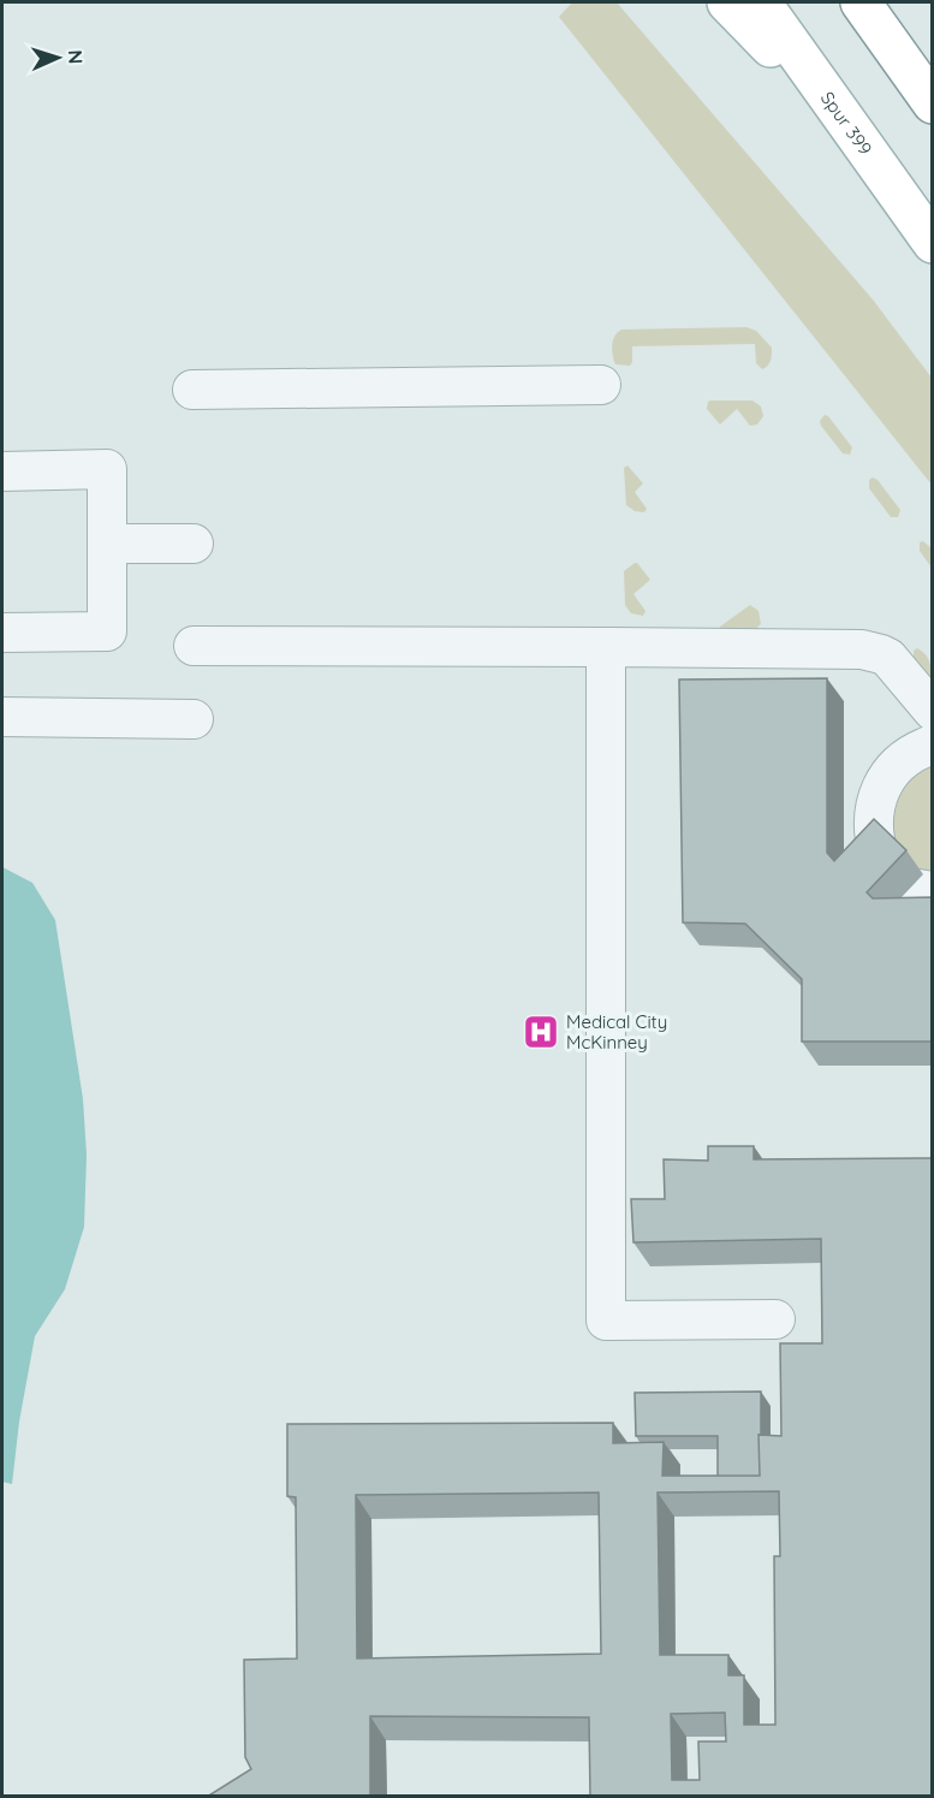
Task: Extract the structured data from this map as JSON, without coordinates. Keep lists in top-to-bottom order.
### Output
{
  "streets": {
    "main road": ["Spur 399"]
  },
  "places": {
    "hospital": ["Medical City McKinney"]
  },
  "north": "right"
}
